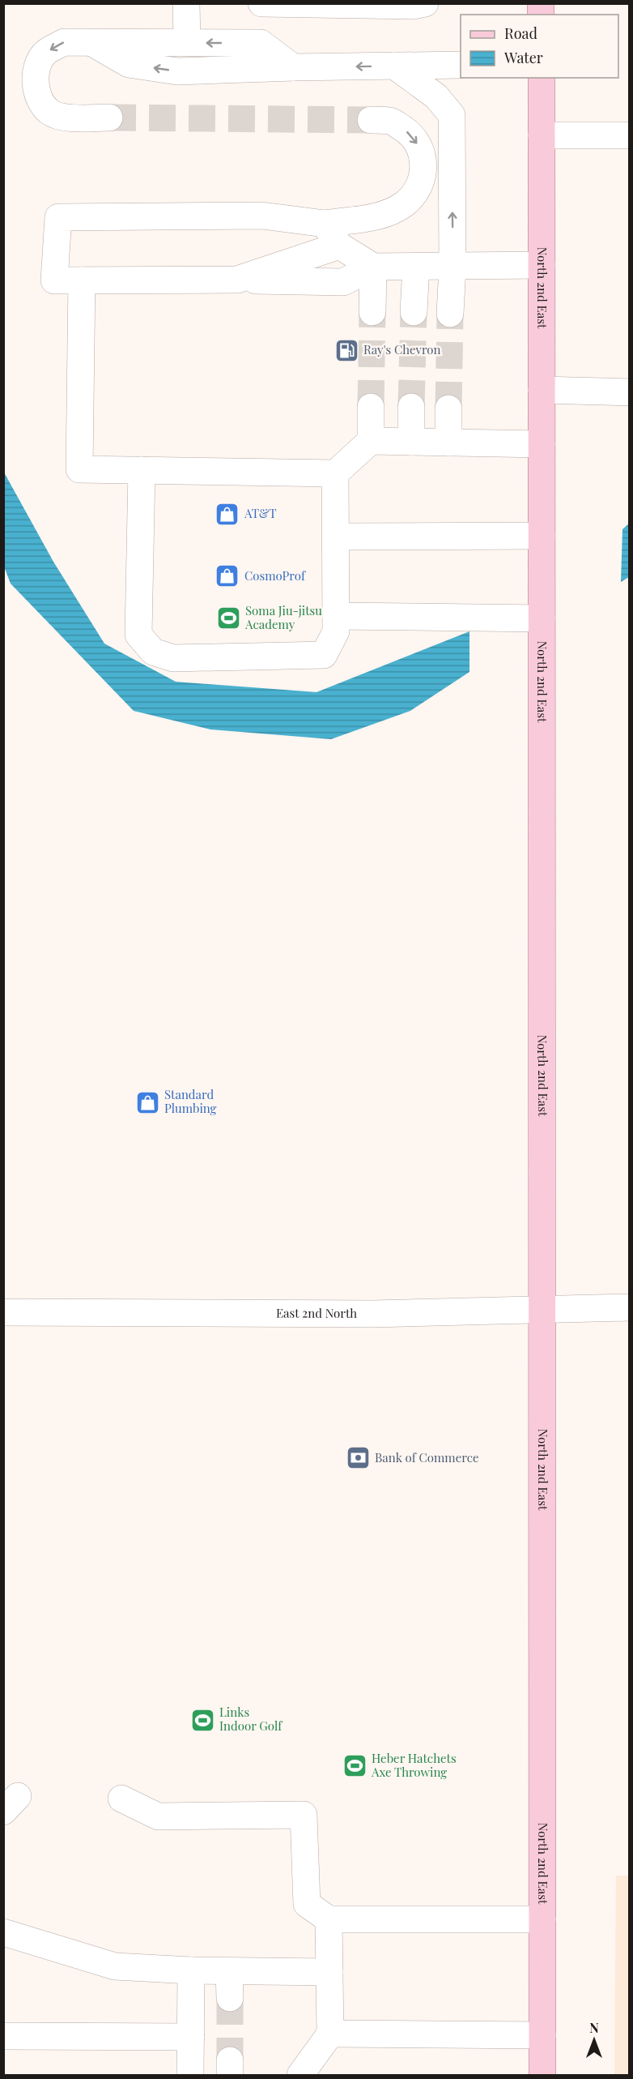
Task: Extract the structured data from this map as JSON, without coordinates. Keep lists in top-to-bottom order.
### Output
{
  "streets": {
    "main road": ["North 2nd East"],
    "street": ["East 2nd North"]
  },
  "crossings": [
    ["North 2nd East", "East 2nd North"]
  ],
  "places": {
    "fuel station": ["Ray's Chevron"],
    "shop": ["AT&T", "CosmoProf", "Standard Plumbing"],
    "sports": ["Soma Jiu-jitsu Academy", "Links Indoor Golf", "Heber Hatchets Axe Throwing"],
    "bank": ["Bank of Commerce"]
  },
  "legend": ["Road", "Water"],
  "north": "top"
}
